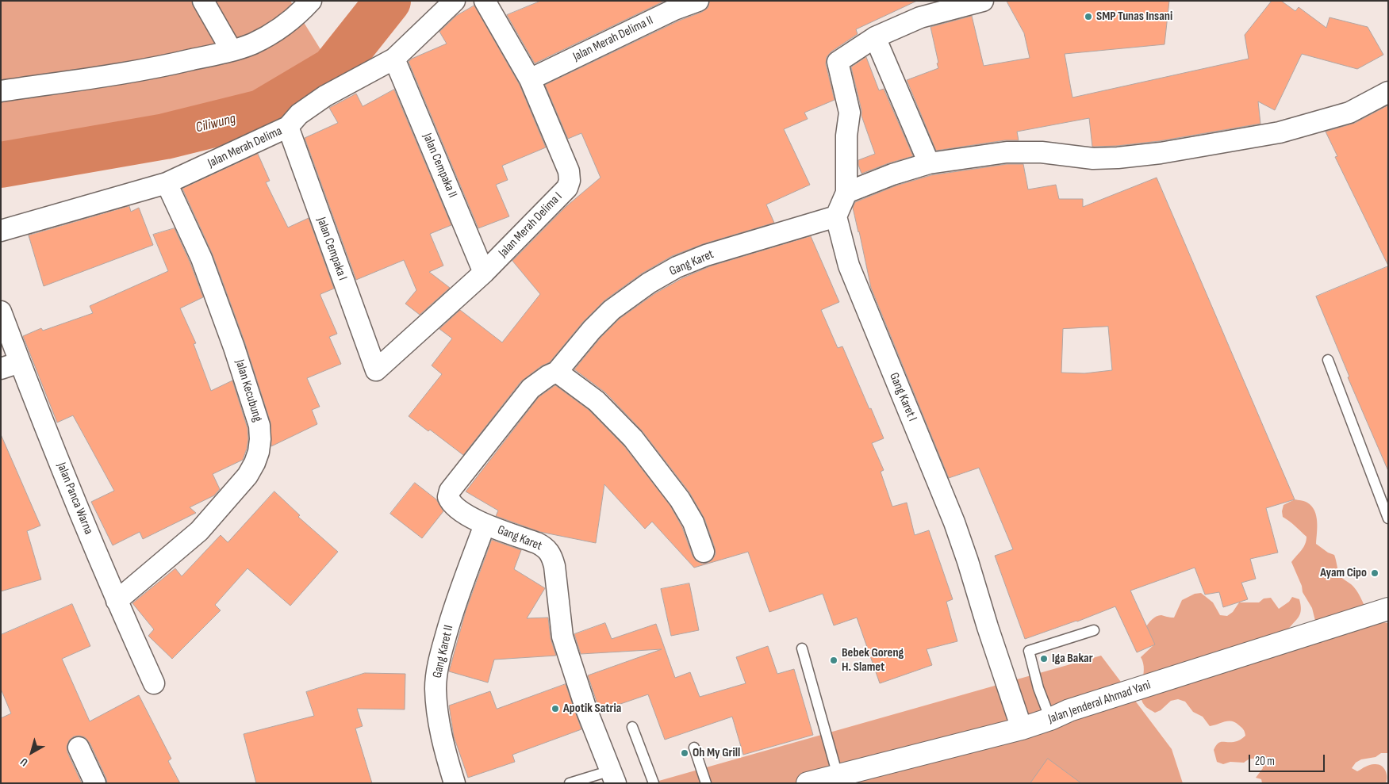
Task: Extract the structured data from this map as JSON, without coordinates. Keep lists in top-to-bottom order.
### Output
{
  "streets": {
    "main road": ["Jalan Jenderal Ahmad Yani"],
    "street": [
      "Jalan Merah Delima II",
      "Jalan Merah Delima",
      "Jalan Cempaka II",
      "Jalan Merah Delima I",
      "Jalan Cempaka I",
      "Gang Karet",
      "Jalan Kecubung",
      "Gang Karet I",
      "Jalan Panca Warna",
      "Gang Karet II"
    ]
  },
  "crossings": [
    ["Jalan Merah Delima II", "Jalan Merah Delima I"],
    ["Jalan Merah Delima", "Jalan Cempaka II"],
    ["Jalan Merah Delima", "Jalan Cempaka I"],
    ["Jalan Merah Delima", "Jalan Kecubung"],
    ["Jalan Cempaka II", "Jalan Merah Delima I"],
    ["Jalan Merah Delima I", "Jalan Cempaka I"],
    ["Gang Karet", "Gang Karet I"],
    ["Gang Karet", "Gang Karet II"],
    ["Jalan Kecubung", "Jalan Panca Warna"],
    ["Gang Karet I", "Jalan Jenderal Ahmad Yani"]
  ],
  "water": ["Ciliwung"],
  "places": [
    "SMP Tunas Insani",
    "Ayam Cipo",
    "Iga Bakar",
    "Bebek Goreng H. Slamet",
    "Apotik Satria",
    "Oh My Grill"
  ],
  "scale_bar": "20 m",
  "north": "bottom left"
}
